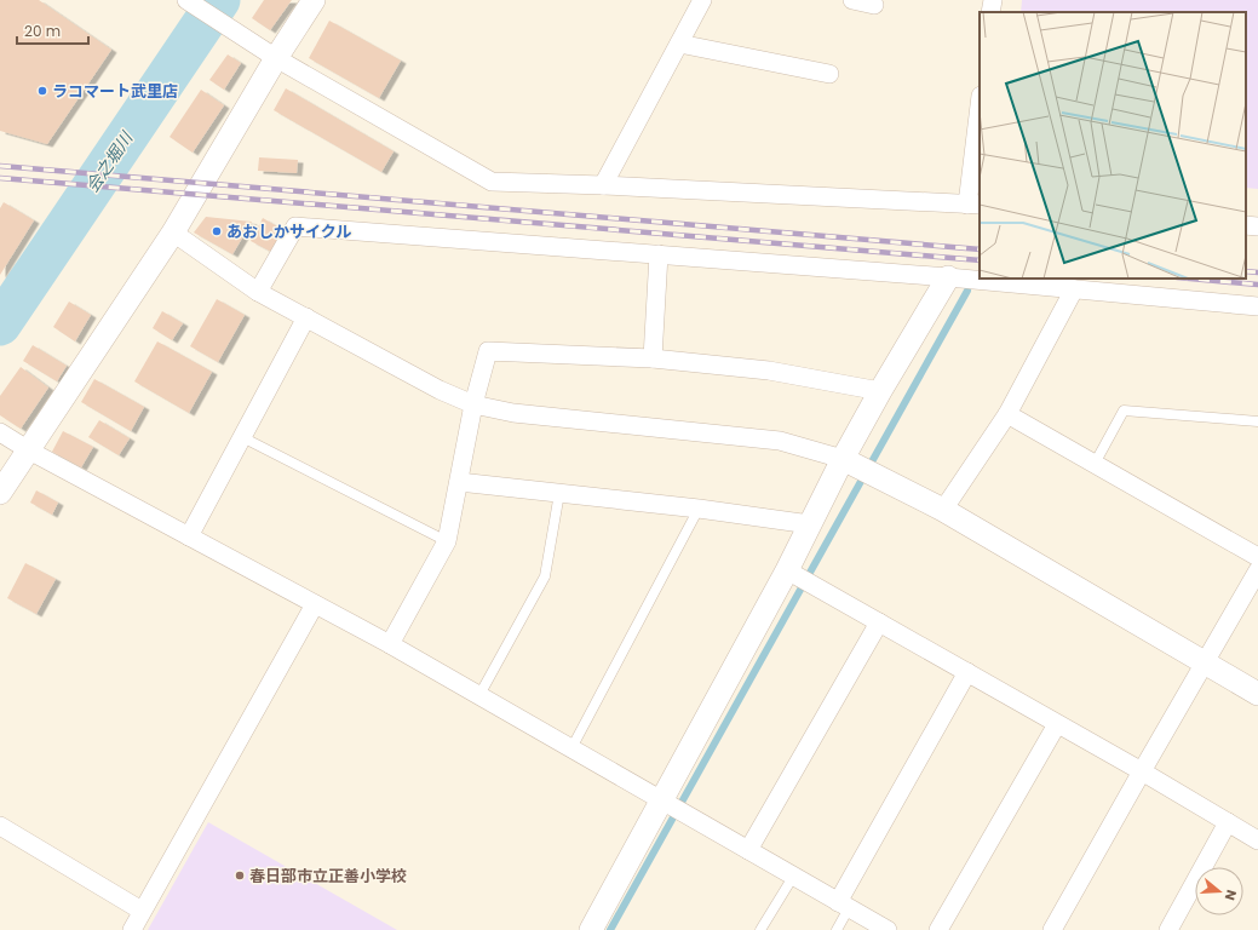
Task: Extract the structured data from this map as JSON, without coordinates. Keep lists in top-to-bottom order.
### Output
{
  "water": ["会之堀川"],
  "places": ["ラコマート武里店", "あおしかサイクル", "春日部市立正善小学校"],
  "scale_bar": "20 m",
  "north": "right"
}
